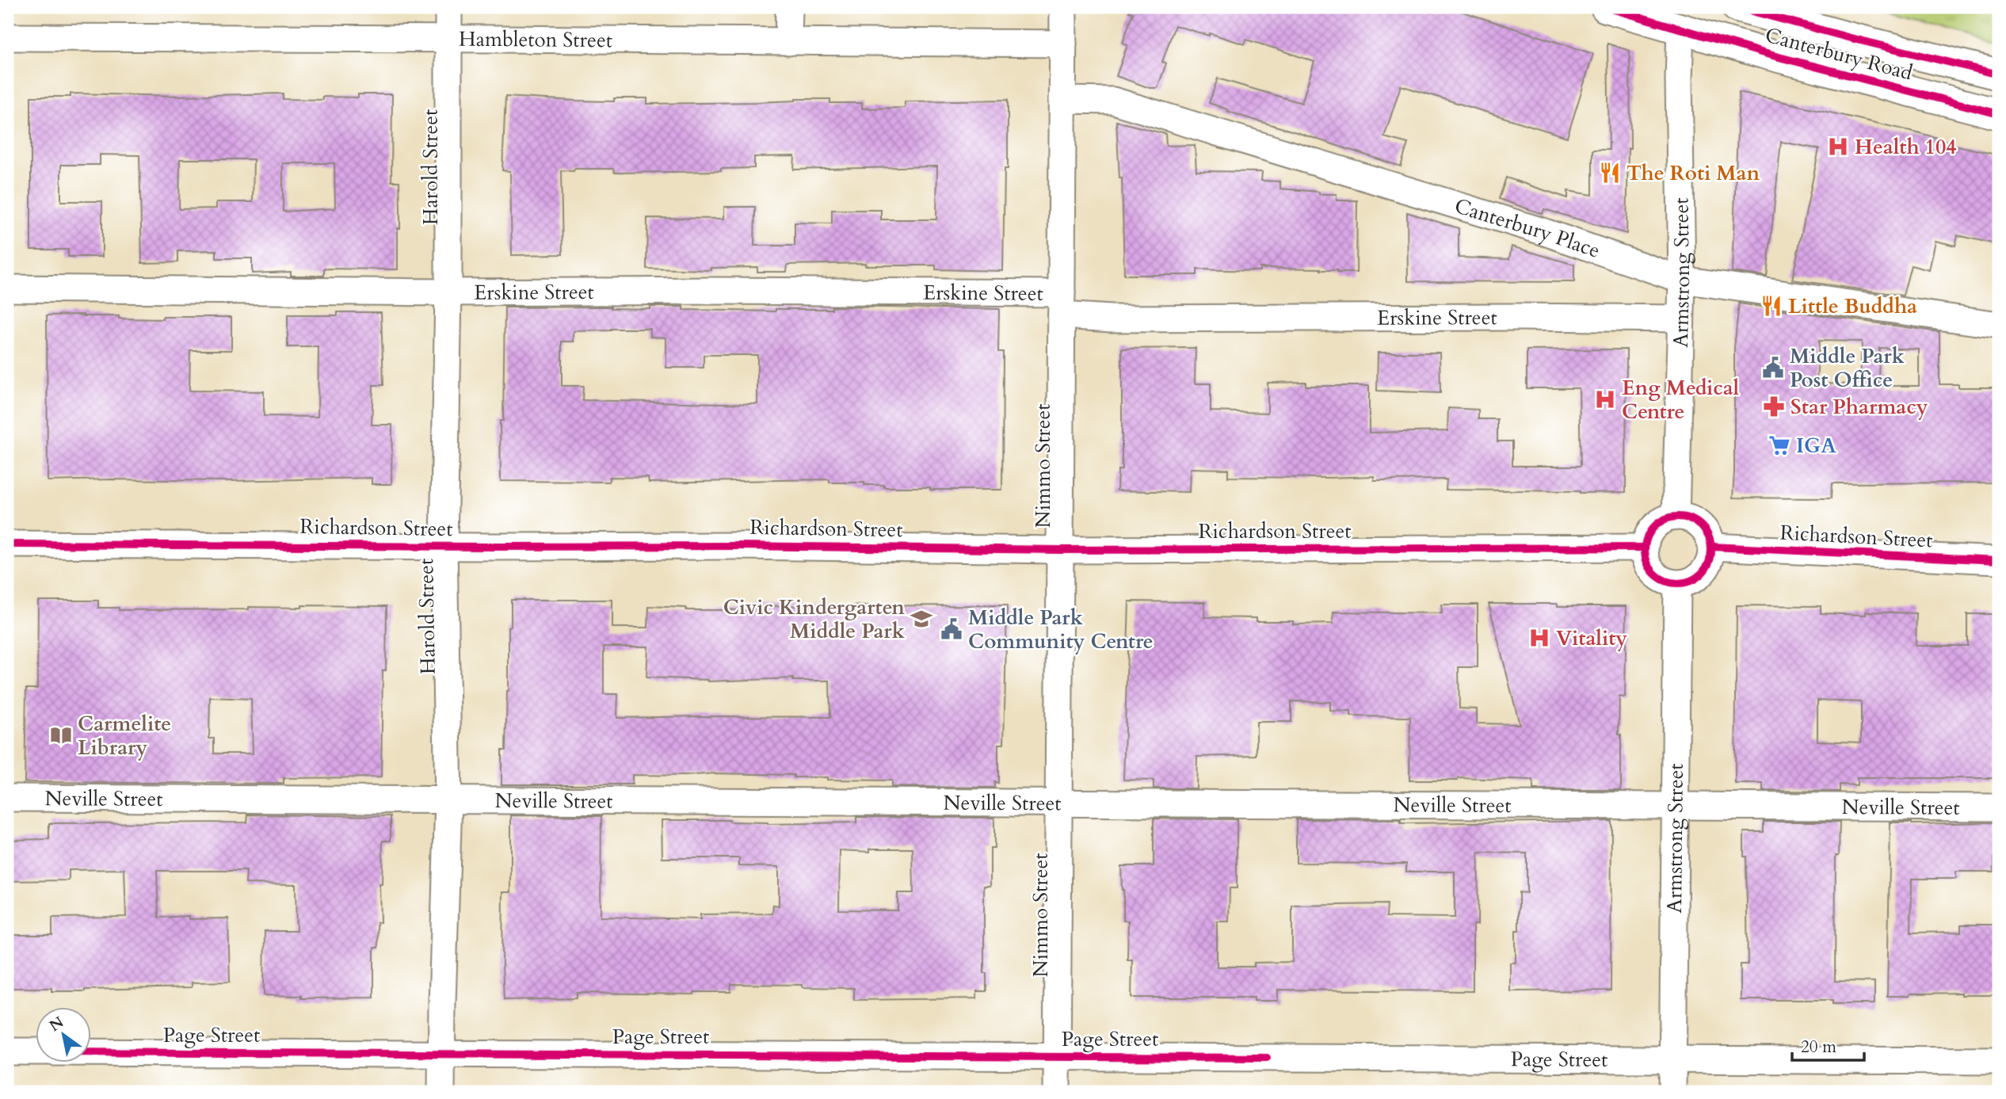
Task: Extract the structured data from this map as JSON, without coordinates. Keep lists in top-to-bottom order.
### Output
{
  "streets": {
    "main road": ["Canterbury Road"],
    "street": [
      "Hambleton Street",
      "Harold Street",
      "Canterbury Place",
      "Armstrong Street",
      "Erskine Street",
      "Nimmo Street",
      "Richardson Street",
      "Neville Street",
      "Page Street"
    ]
  },
  "crossings": [
    ["Hambleton Street", "Harold Street"],
    ["Hambleton Street", "Nimmo Street"],
    ["Canterbury Road", "Armstrong Street"],
    ["Harold Street", "Erskine Street"],
    ["Harold Street", "Richardson Street"],
    ["Harold Street", "Neville Street"],
    ["Harold Street", "Page Street"],
    ["Canterbury Place", "Armstrong Street"],
    ["Canterbury Place", "Nimmo Street"],
    ["Armstrong Street", "Erskine Street"],
    ["Armstrong Street", "Richardson Street"],
    ["Armstrong Street", "Neville Street"],
    ["Armstrong Street", "Page Street"],
    ["Erskine Street", "Nimmo Street"],
    ["Nimmo Street", "Richardson Street"],
    ["Nimmo Street", "Neville Street"],
    ["Nimmo Street", "Page Street"]
  ],
  "places": {
    "hospital": ["Health 104", "Eng Medical Centre", "Vitality"],
    "restaurant": ["The Roti Man", "Little Buddha"],
    "public building": ["Middle Park Post Office", "Middle Park Community Centre"],
    "pharmacy": ["Star Pharmacy"],
    "supermarket": ["IGA"],
    "school or university": ["Civic Kindergarten Middle Park"],
    "library": ["Carmelite Library"]
  },
  "scale_bar": "20 m",
  "north": "top left"
}
